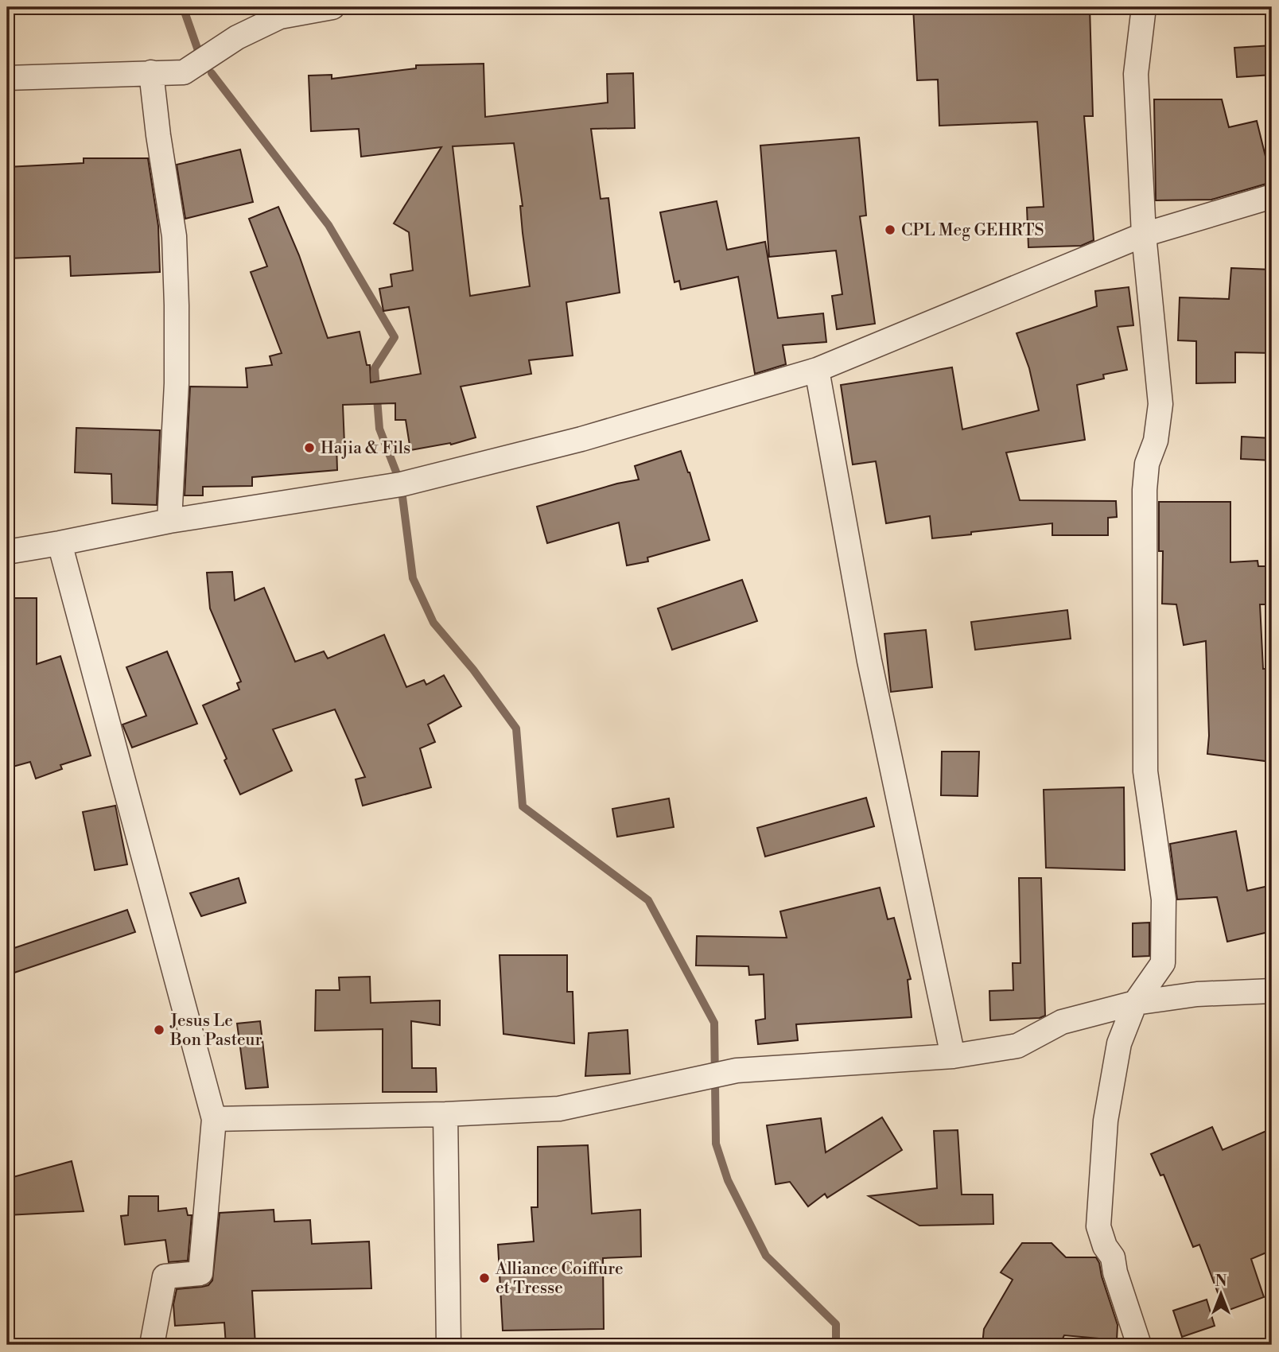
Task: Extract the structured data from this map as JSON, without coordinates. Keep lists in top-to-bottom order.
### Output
{
  "places": [
    "CPL Meg GEHRTS",
    "Hajia & Fils",
    "Jesus Le Bon Pasteur",
    "Alliance Coiffure et Tresse"
  ],
  "north": "top"
}
